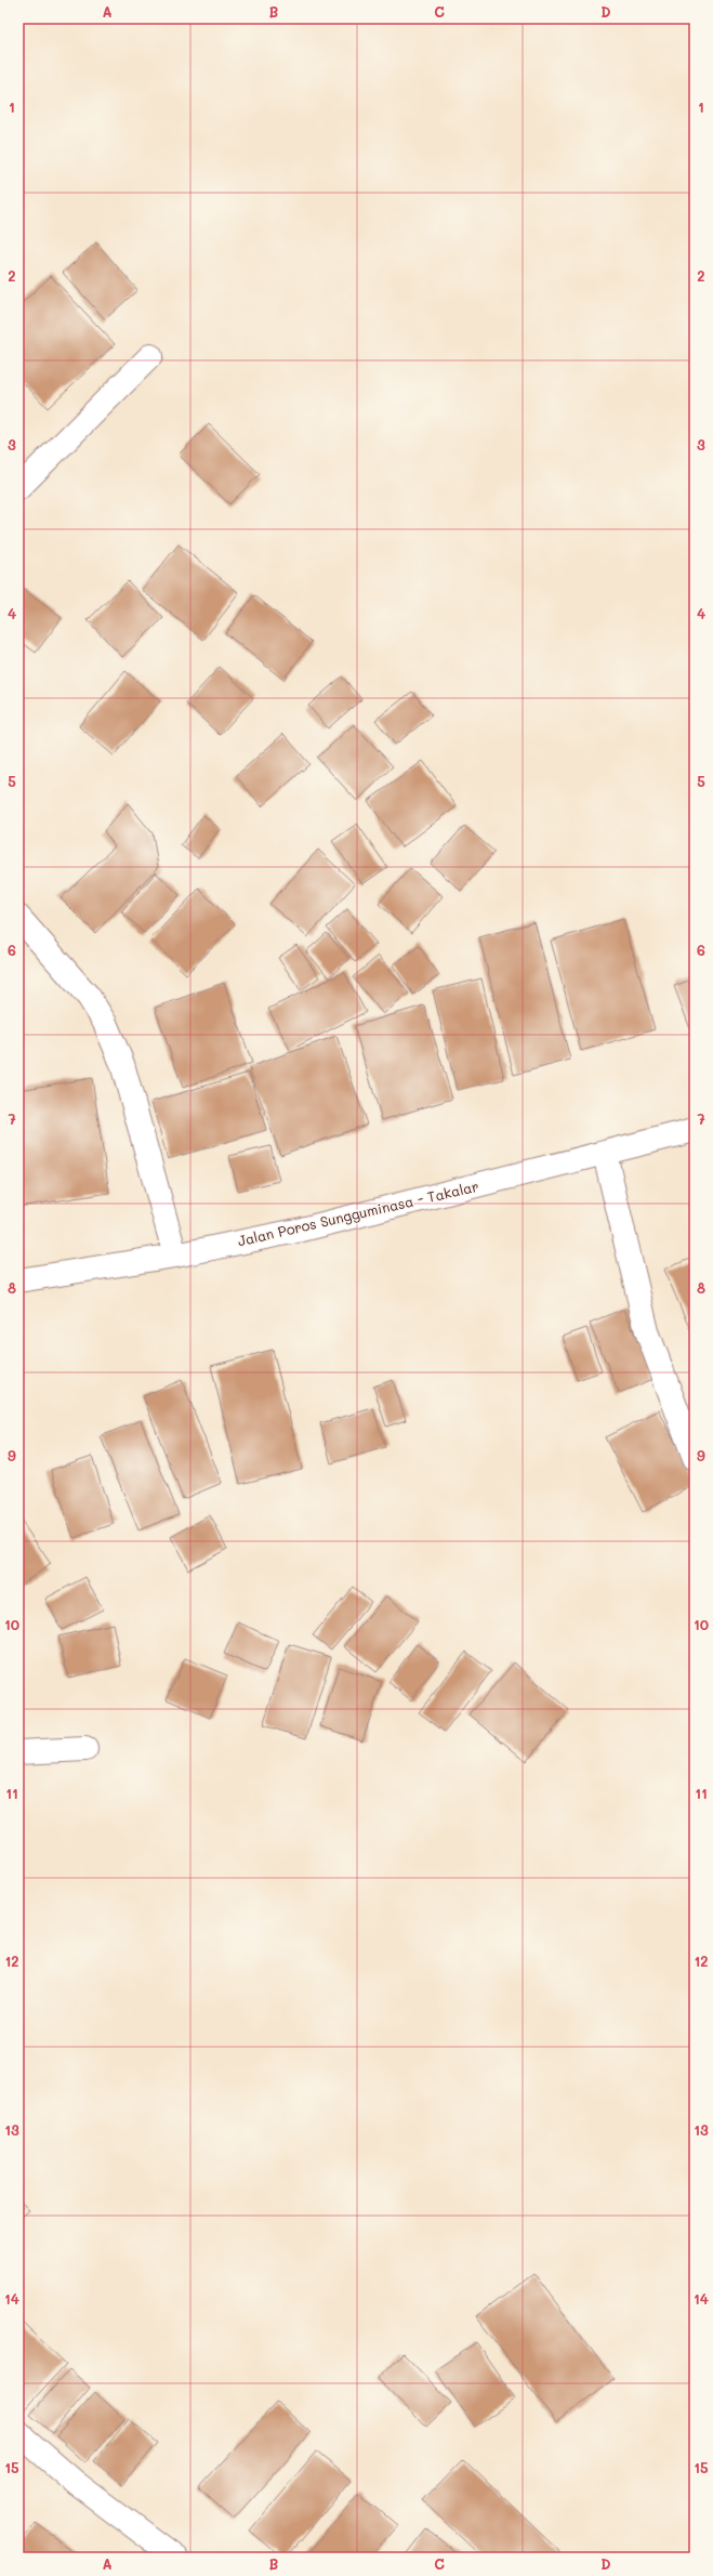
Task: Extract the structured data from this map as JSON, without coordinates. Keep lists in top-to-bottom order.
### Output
{
  "streets": {
    "main road": ["Jalan Poros Sungguminasa - Takalar"]
  },
  "grid": {
    "columns": [
      "A",
      "B",
      "C",
      "D"
    ],
    "rows": [
      "1",
      "2",
      "3",
      "4",
      "5",
      "6",
      "7",
      "8",
      "9",
      "10",
      "11",
      "12",
      "13",
      "14",
      "15"
    ]
  }
}
